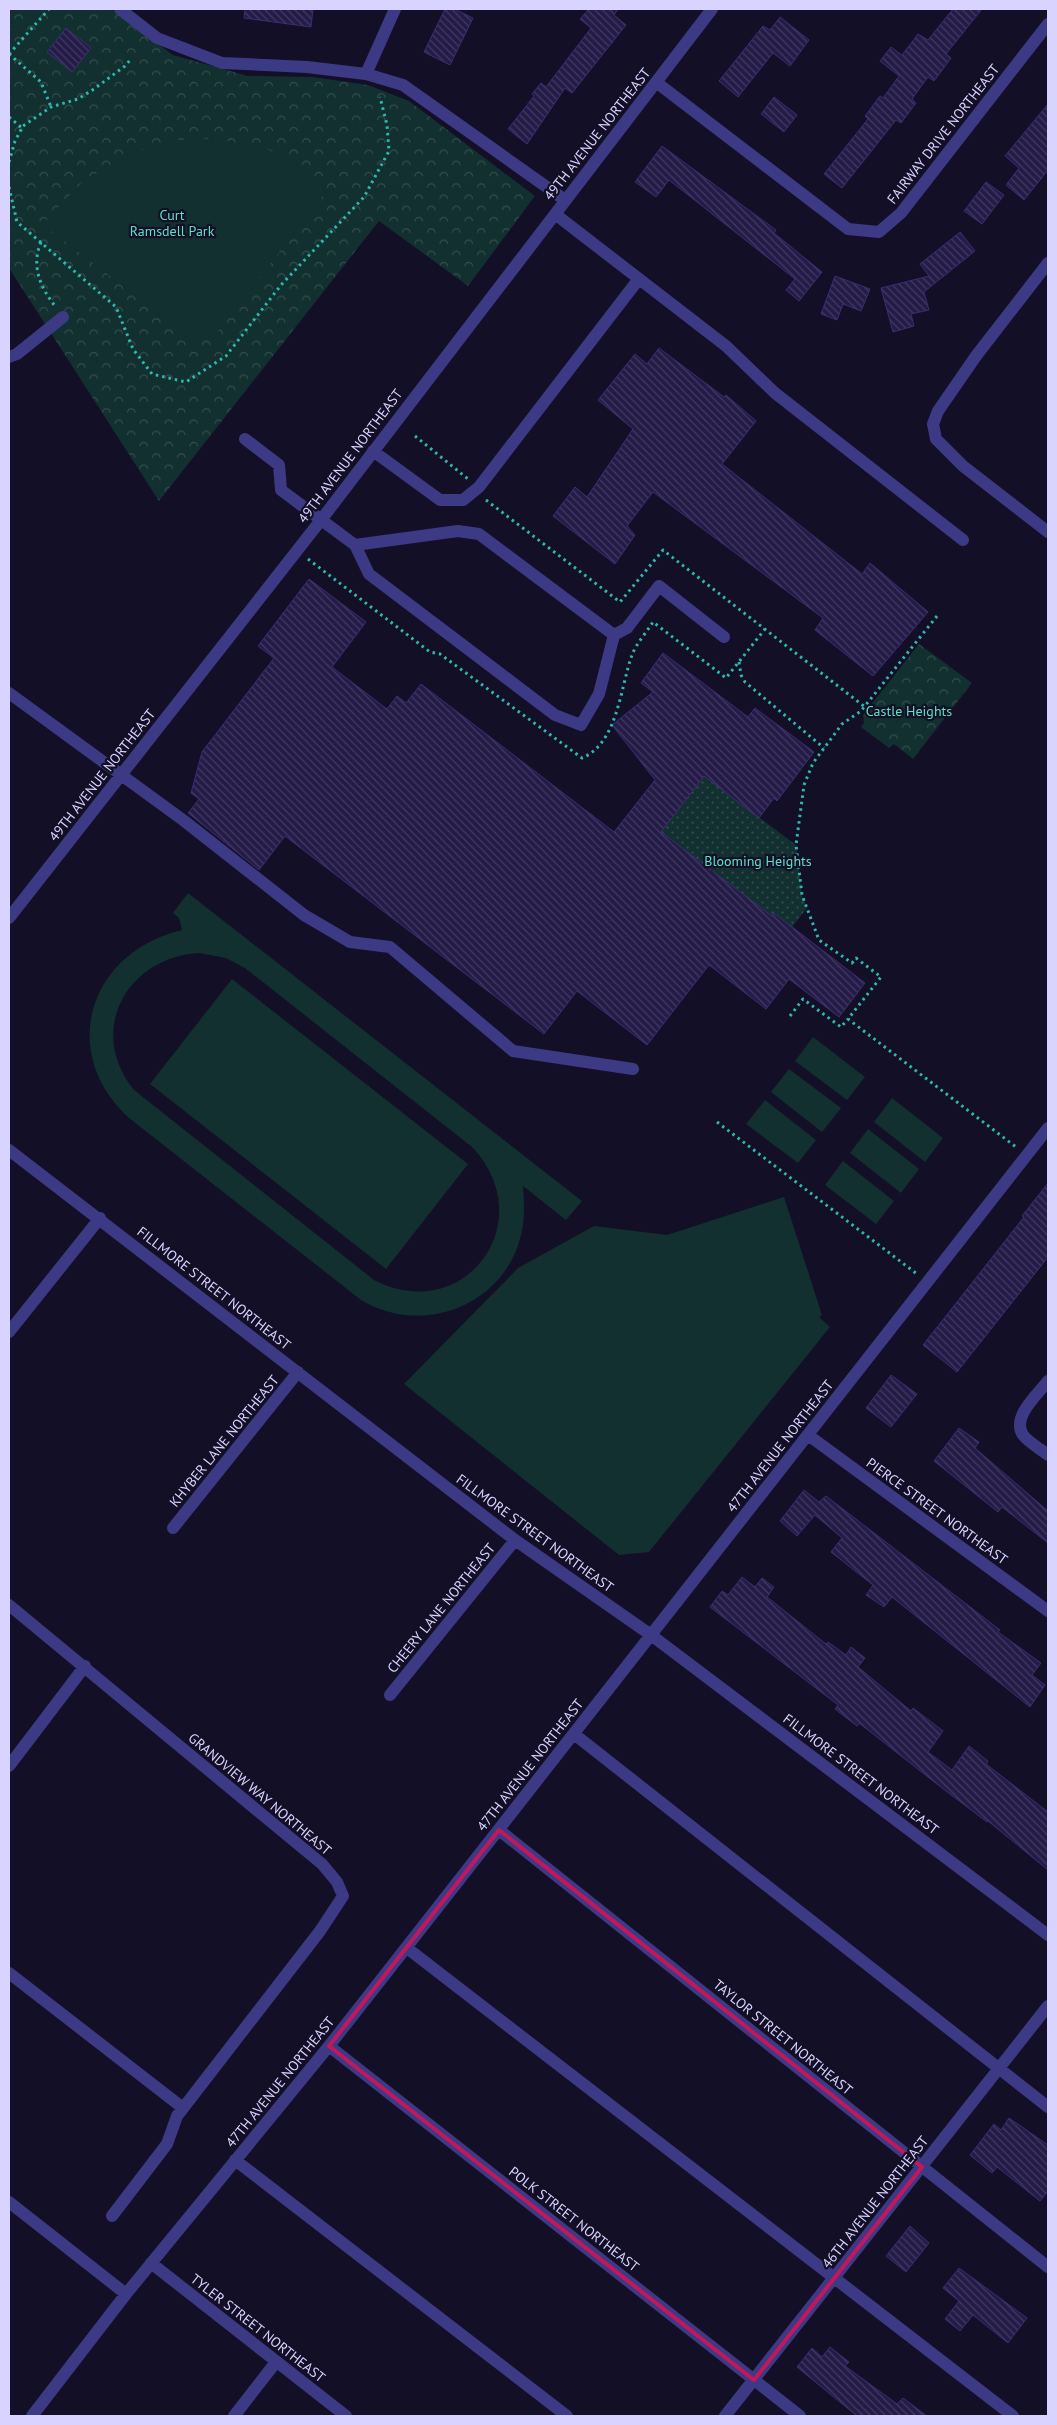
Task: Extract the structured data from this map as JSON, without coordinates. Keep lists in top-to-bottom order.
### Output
{
  "streets": {
    "street": [
      "49TH AVENUE NORTHEAST",
      "FAIRWAY DRIVE NORTHEAST",
      "FILLMORE STREET NORTHEAST",
      "KHYBER LANE NORTHEAST",
      "47TH AVENUE NORTHEAST",
      "PIERCE STREET NORTHEAST",
      "CHEERY LANE NORTHEAST",
      "GRANDVIEW WAY NORTHEAST",
      "TAYLOR STREET NORTHEAST",
      "46TH AVENUE NORTHEAST",
      "POLK STREET NORTHEAST",
      "TYLER STREET NORTHEAST"
    ]
  },
  "crossings": [
    ["49TH AVENUE NORTHEAST", "FAIRWAY DRIVE NORTHEAST"],
    ["FILLMORE STREET NORTHEAST", "KHYBER LANE NORTHEAST"],
    ["FILLMORE STREET NORTHEAST", "47TH AVENUE NORTHEAST"],
    ["FILLMORE STREET NORTHEAST", "CHEERY LANE NORTHEAST"],
    ["47TH AVENUE NORTHEAST", "PIERCE STREET NORTHEAST"],
    ["47TH AVENUE NORTHEAST", "TAYLOR STREET NORTHEAST"],
    ["47TH AVENUE NORTHEAST", "POLK STREET NORTHEAST"],
    ["47TH AVENUE NORTHEAST", "TYLER STREET NORTHEAST"],
    ["TAYLOR STREET NORTHEAST", "46TH AVENUE NORTHEAST"],
    ["46TH AVENUE NORTHEAST", "POLK STREET NORTHEAST"]
  ],
  "parks": ["Curt Ramsdell Park", "Castle Heights", "Blooming Heights"]
}
